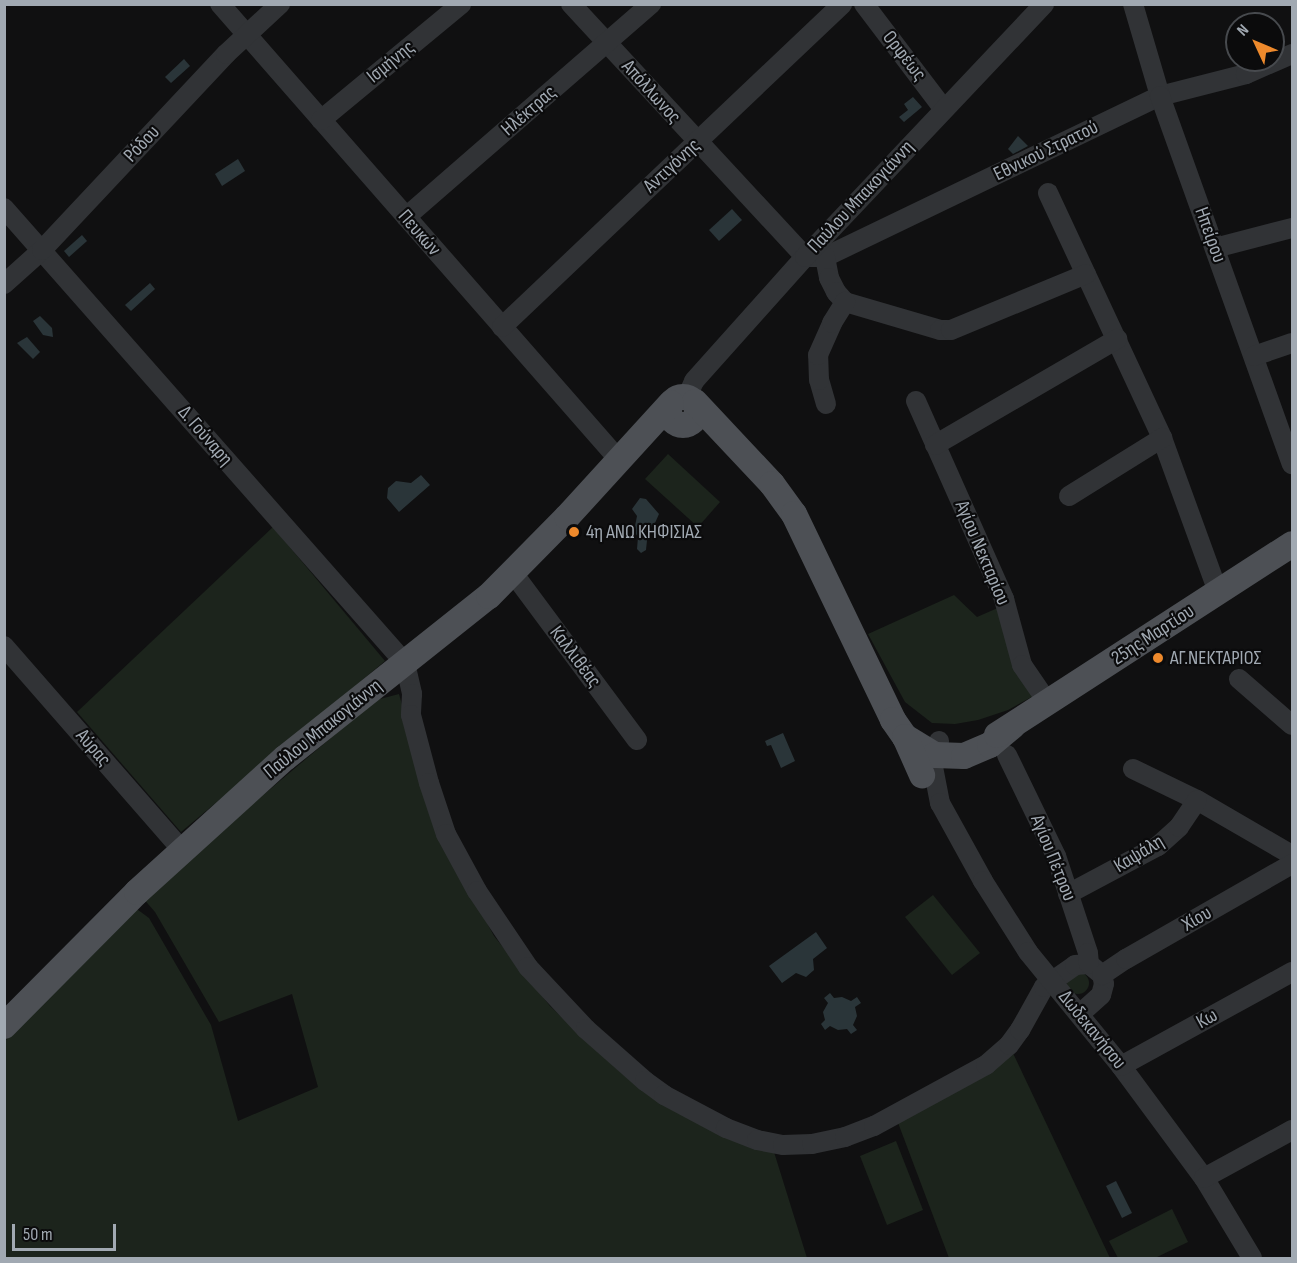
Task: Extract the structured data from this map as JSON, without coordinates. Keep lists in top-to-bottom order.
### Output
{
  "streets": {
    "main road": ["Παύλου Μπακογιάννη", "25ης Μαρτίου"],
    "street": [
      "Ορφέως",
      "Ισμήνης",
      "Απόλλωνος",
      "Ηλέκτρας",
      "Ρόδου",
      "Εθνικού Στρατού",
      "Αντιγόνης",
      "Πευκών",
      "Ηπείρου",
      "Δ. Γούναρη",
      "Αγίου Νεκταρίου",
      "Καλλιθέας",
      "Αύρας",
      "Καψάλη",
      "Αγίου Πέτρου",
      "Χίου",
      "Κω",
      "Δωδεκανήσου"
    ]
  },
  "crossings": [
    ["Ορφέως", "Παύλου Μπακογιάννη"],
    ["Ισμήνης", "Πευκών"],
    ["Απόλλωνος", "Ηλέκτρας"],
    ["Απόλλωνος", "Εθνικού Στρατού"],
    ["Απόλλωνος", "Αντιγόνης"],
    ["Απόλλωνος", "Παύλου Μπακογιάννη"],
    ["Ηλέκτρας", "Πευκών"],
    ["Ρόδου", "Πευκών"],
    ["Ρόδου", "Δ. Γούναρη"],
    ["Εθνικού Στρατού", "Παύλου Μπακογιάννη"],
    ["Εθνικού Στρατού", "Ηπείρου"],
    ["Αντιγόνης", "Πευκών"],
    ["Παύλου Μπακογιάννη", "Πευκών"],
    ["Παύλου Μπακογιάννη", "Δ. Γούναρη"],
    ["Παύλου Μπακογιάννη", "Καλλιθέας"],
    ["Παύλου Μπακογιάννη", "Αύρας"],
    ["Αγίου Νεκταρίου", "25ης Μαρτίου"],
    ["25ης Μαρτίου", "Δωδεκανήσου"],
    ["Καψάλη", "Αγίου Πέτρου"],
    ["Αγίου Πέτρου", "Χίου"],
    ["Χίου", "Δωδεκανήσου"],
    ["Κω", "Δωδεκανήσου"]
  ],
  "places": ["4η ΑΝΩ ΚΗΦΙΣΙΑΣ", "ΑΓ.ΝΕΚΤΑΡΙΟΣ"],
  "scale_bar": "50 m",
  "north": "top left"
}
